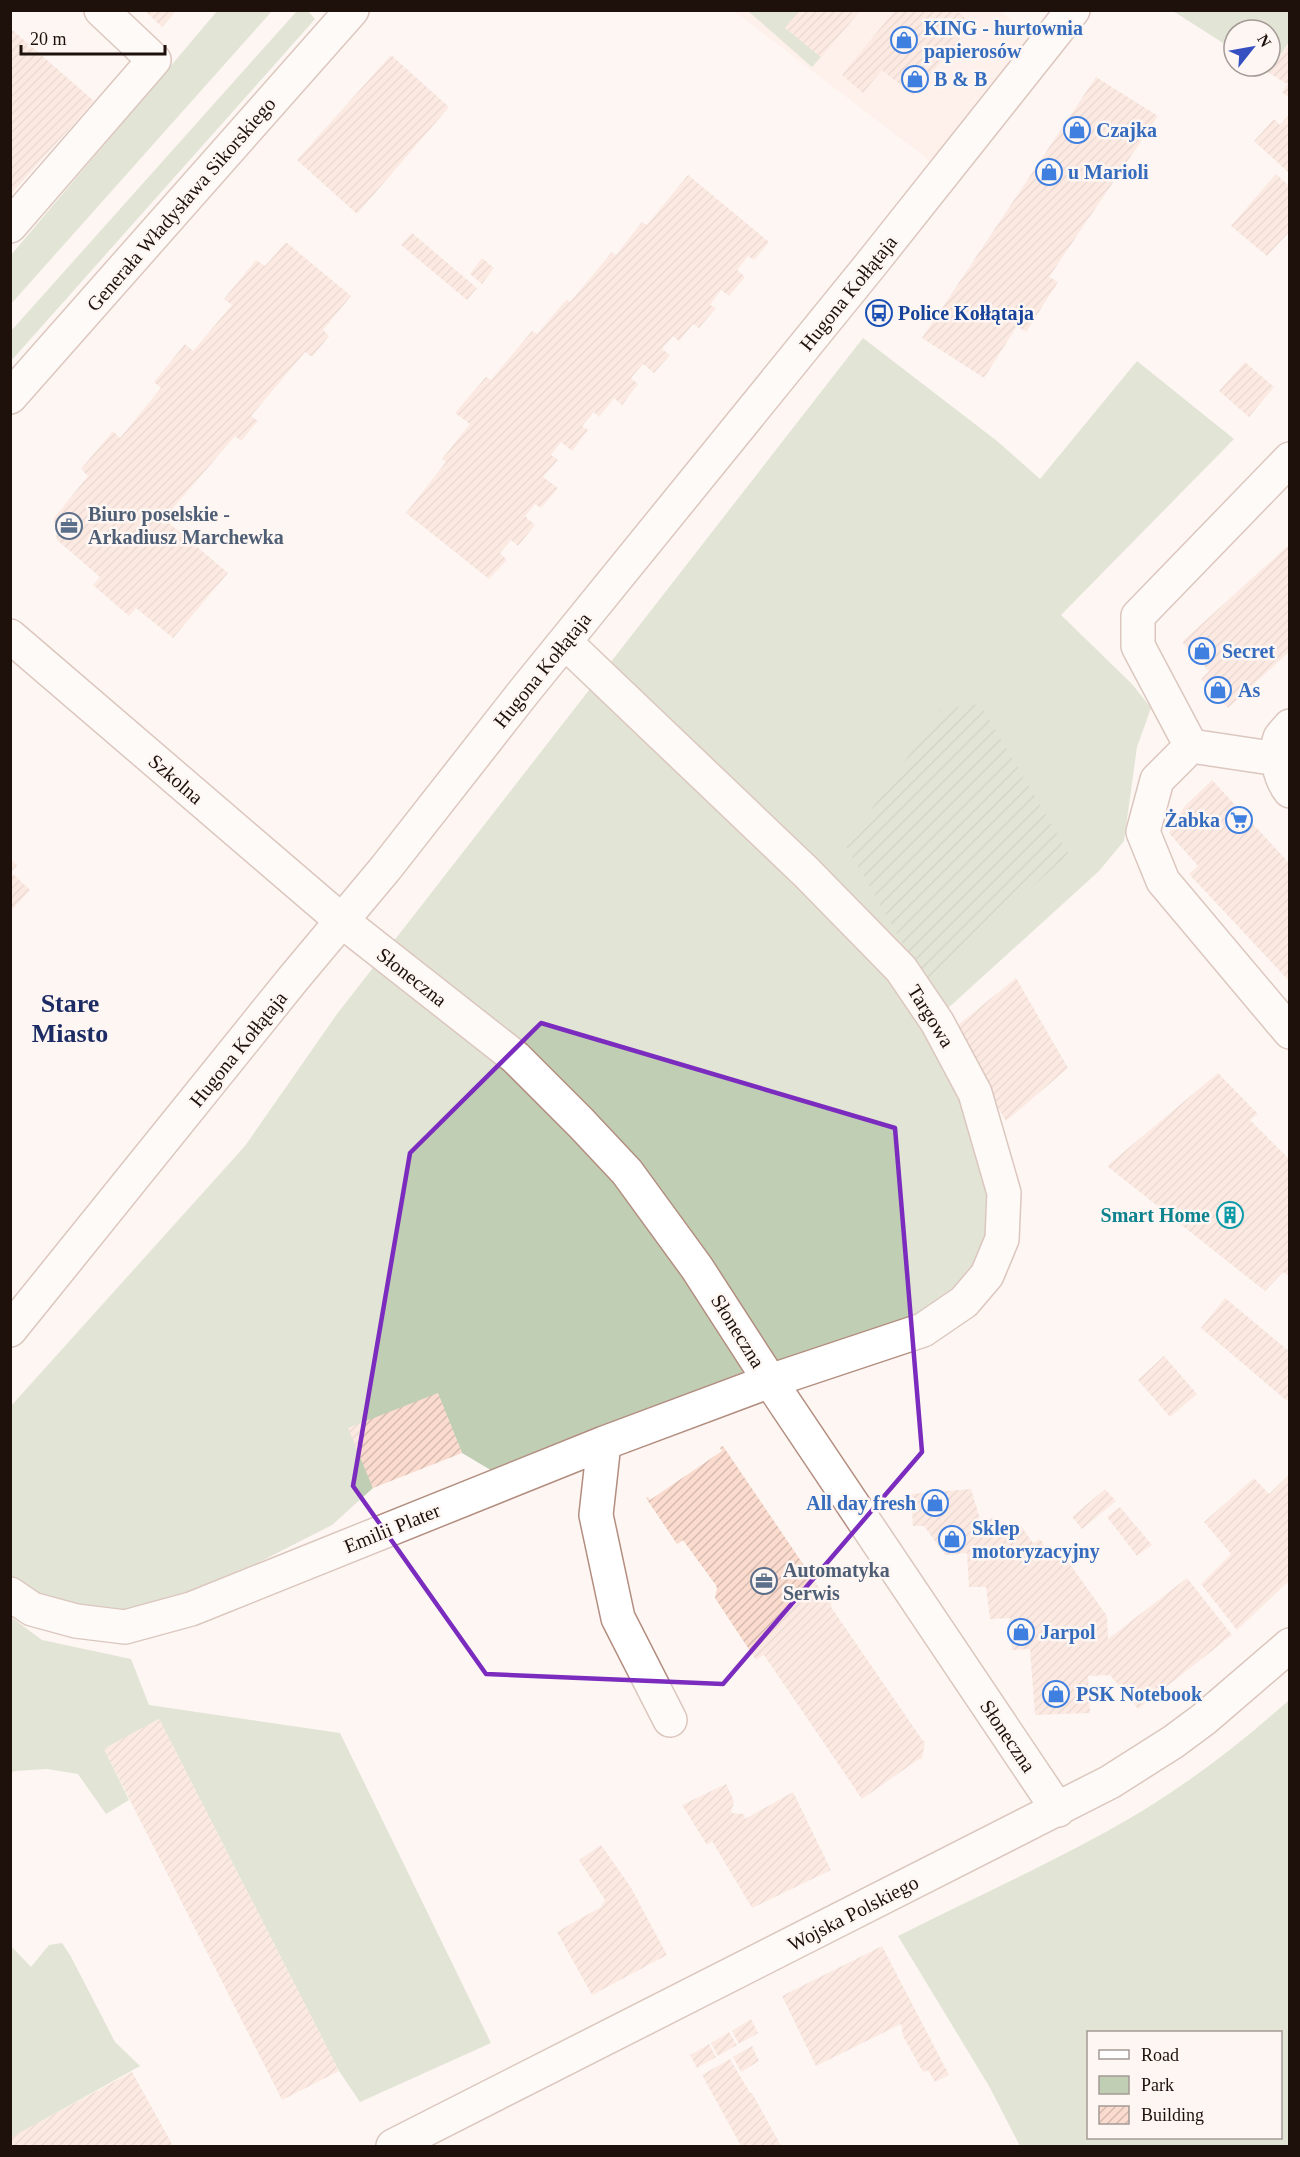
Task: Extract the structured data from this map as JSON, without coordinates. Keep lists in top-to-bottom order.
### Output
{
  "streets": {
    "street": [
      "Generała Władysława Sikorskiego",
      "Hugona Kołłątaja",
      "Szkolna",
      "Słoneczna",
      "Targowa",
      "Emilii Plater",
      "Wojska Polskiego"
    ]
  },
  "crossings": [
    ["Hugona Kołłątaja", "Szkolna"],
    ["Hugona Kołłątaja", "Słoneczna"],
    ["Hugona Kołłątaja", "Targowa"],
    ["Szkolna", "Słoneczna"],
    ["Słoneczna", "Targowa"],
    ["Słoneczna", "Emilii Plater"],
    ["Słoneczna", "Wojska Polskiego"],
    ["Targowa", "Emilii Plater"]
  ],
  "districts": ["Stare Miasto"],
  "places": {
    "shop": [
      "KING - hurtownia papierosów",
      "B & B",
      "Czajka",
      "u Marioli",
      "Secret",
      "As",
      "All day fresh",
      "Sklep motoryzacyjny",
      "Jarpol",
      "PSK Notebook"
    ],
    "bus stop": ["Police Kołłątaja"],
    "office": ["Biuro poselskie - Arkadiusz Marchewka", "Automatyka Serwis"],
    "supermarket": ["Żabka"],
    "building": ["Smart Home"]
  },
  "legend": ["Road", "Park", "Building"],
  "scale_bar": "20 m",
  "north": "top right"
}
